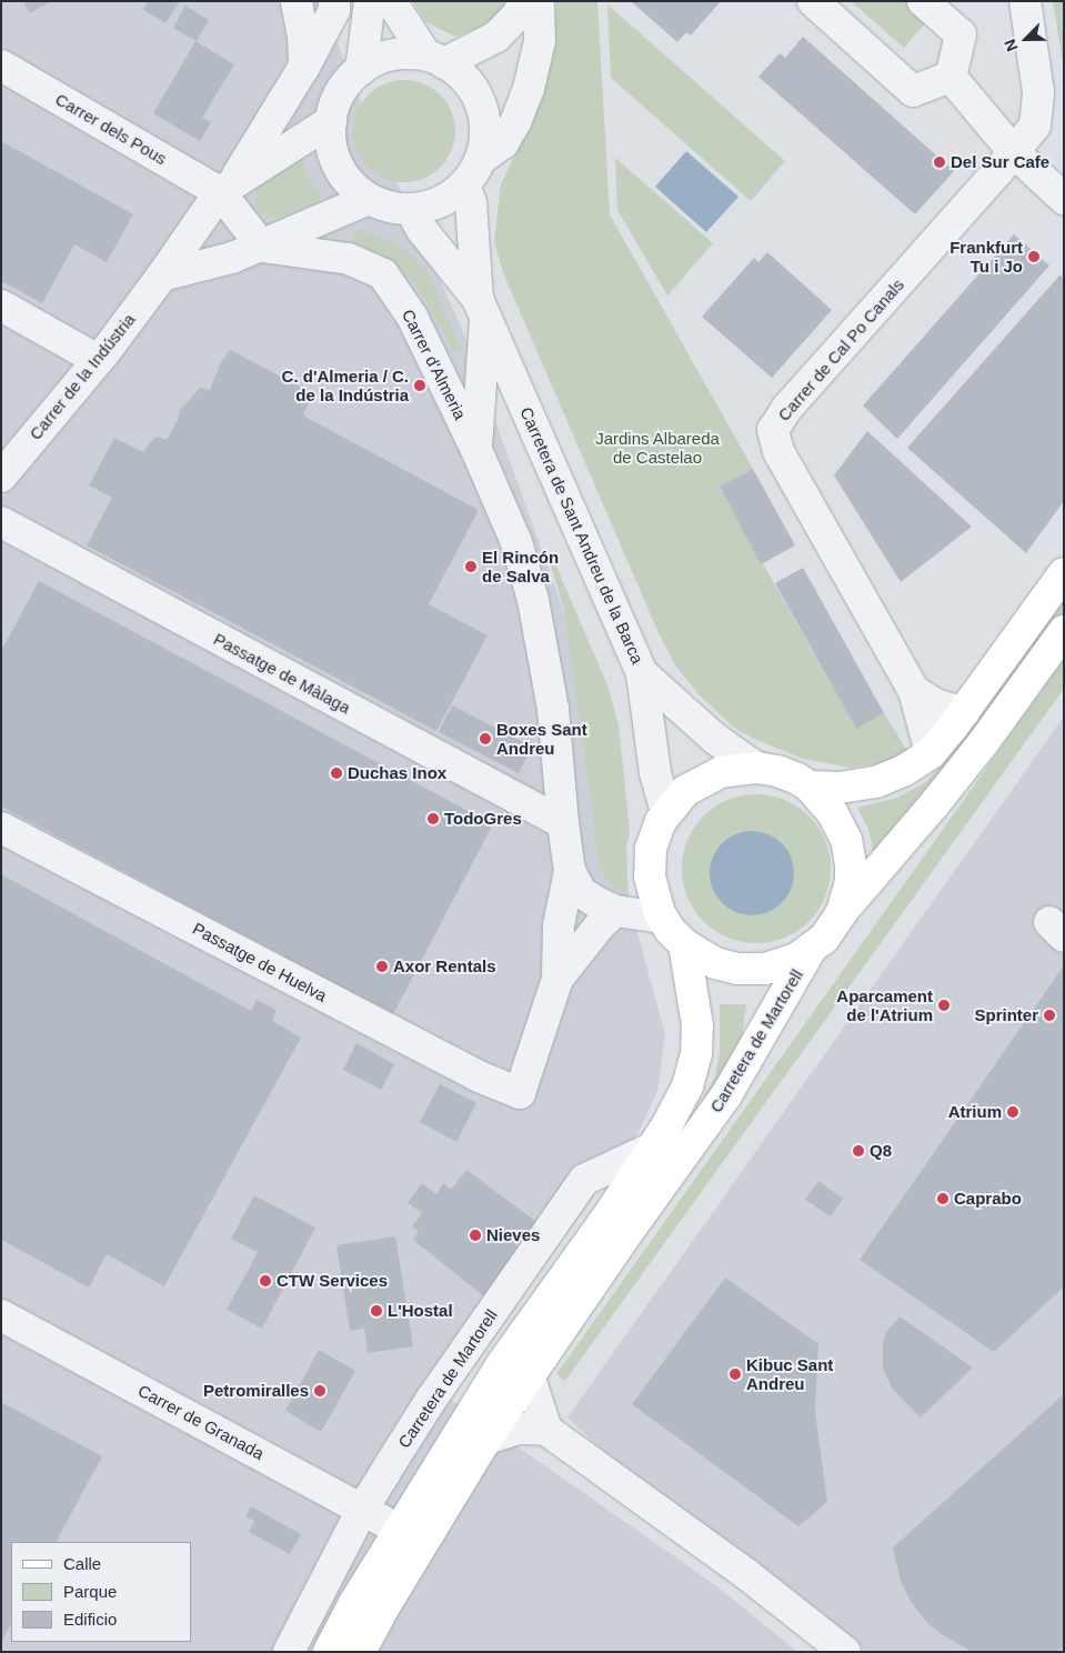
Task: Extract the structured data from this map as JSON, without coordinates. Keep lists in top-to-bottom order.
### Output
{
  "streets": {
    "main road": ["Carretera de Martorell"],
    "street": [
      "Carrer dels Pous",
      "Carrer de Cal Po Canals",
      "Carrer d'Almeria",
      "Carrer de la Indústria",
      "Carretera de Sant Andreu de la Barca",
      "Passatge de Màlaga",
      "Passatge de Huelva",
      "Carrer de Granada"
    ]
  },
  "crossings": [
    ["Carrer dels Pous", "Carrer de la Indústria"],
    ["Carrer de Cal Po Canals", "Carretera de Martorell"],
    ["Carrer d'Almeria", "Carretera de Sant Andreu de la Barca"],
    ["Carrer d'Almeria", "Passatge de Màlaga"],
    ["Carrer d'Almeria", "Carretera de Martorell"],
    ["Carrer de la Indústria", "Carretera de Sant Andreu de la Barca"],
    ["Carretera de Sant Andreu de la Barca", "Carretera de Martorell"],
    ["Carretera de Martorell", "Carrer de Granada"]
  ],
  "parks": ["Jardins Albareda de Castelao"],
  "places": [
    "Del Sur Cafe",
    "Frankfurt Tu i Jo",
    "C. d'Almeria / C. de la Indústria",
    "El Rincón de Salva",
    "Boxes Sant Andreu",
    "Duchas Inox",
    "TodoGres",
    "Axor Rentals",
    "Aparcament de l'Atrium",
    "Sprinter",
    "Atrium",
    "Q8",
    "Caprabo",
    "Nieves",
    "CTW Services",
    "L'Hostal",
    "Kibuc Sant Andreu",
    "Petromiralles"
  ],
  "legend": ["Calle", "Parque", "Edificio"],
  "north": "bottom left"
}
